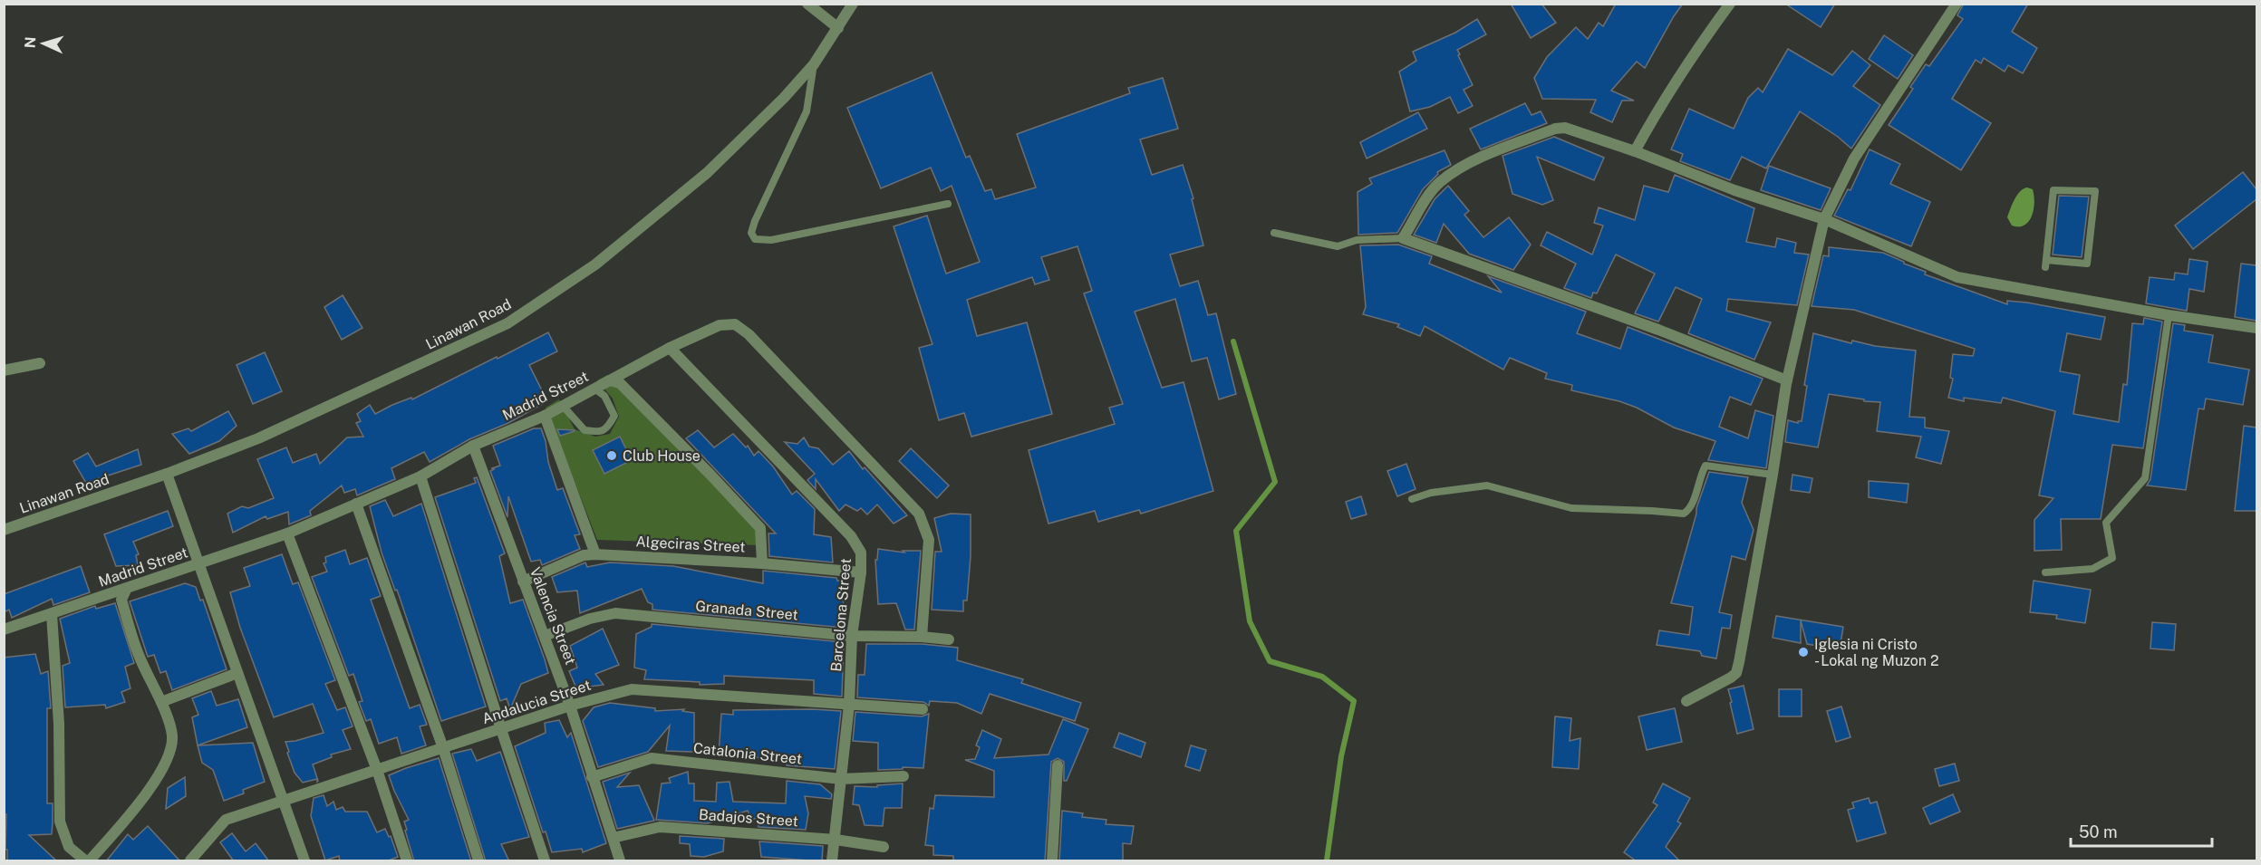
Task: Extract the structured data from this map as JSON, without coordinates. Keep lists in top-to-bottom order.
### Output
{
  "streets": {
    "street": [
      "Linawan Road",
      "Madrid Street",
      "Algeciras Street",
      "Granada Street",
      "Barcelona Street",
      "Valencia Street",
      "Andalucia Street",
      "Catalonia Street",
      "Badajos Street"
    ]
  },
  "crossings": [
    ["Madrid Street", "Granada Street"],
    ["Madrid Street", "Barcelona Street"],
    ["Madrid Street", "Valencia Street"],
    ["Algeciras Street", "Barcelona Street"],
    ["Algeciras Street", "Valencia Street"],
    ["Granada Street", "Barcelona Street"],
    ["Granada Street", "Valencia Street"],
    ["Barcelona Street", "Andalucia Street"],
    ["Barcelona Street", "Catalonia Street"],
    ["Barcelona Street", "Badajos Street"],
    ["Valencia Street", "Andalucia Street"],
    ["Valencia Street", "Catalonia Street"],
    ["Valencia Street", "Badajos Street"]
  ],
  "places": ["Club House", "Iglesia ni Cristo - Lokal ng Muzon 2"],
  "scale_bar": "50 m",
  "north": "left"
}
